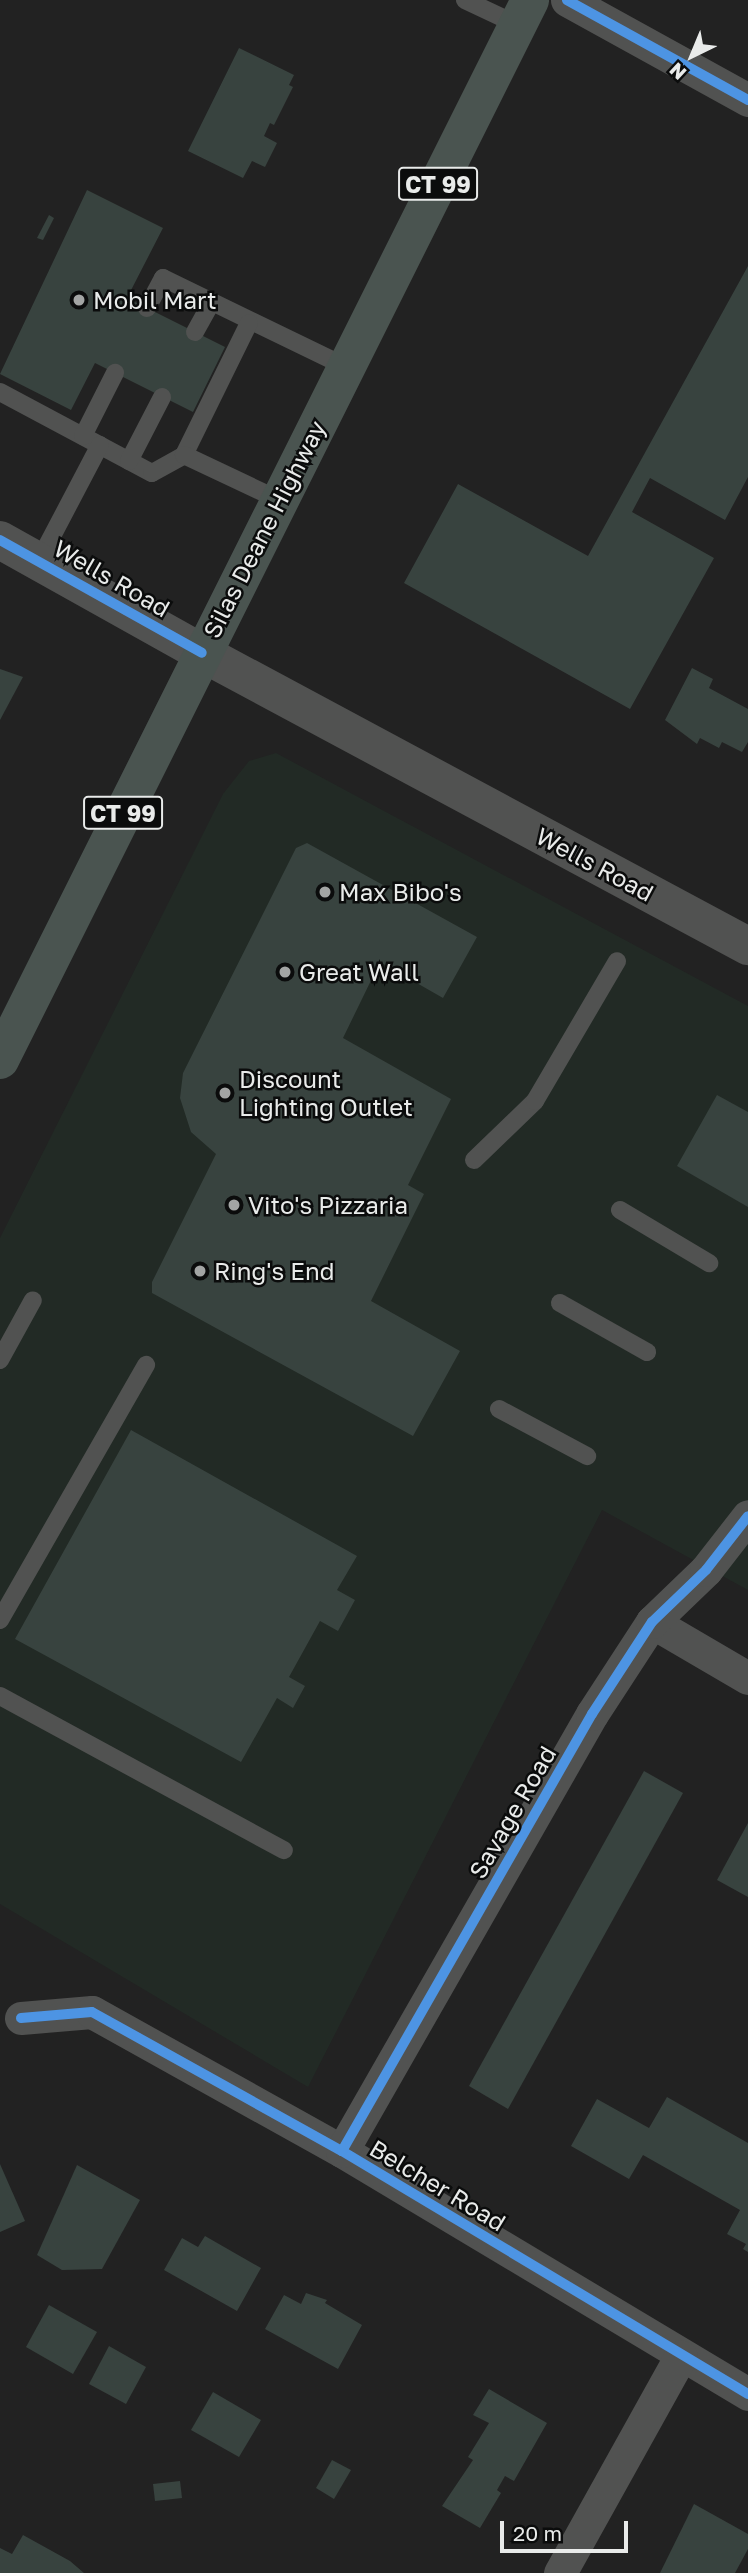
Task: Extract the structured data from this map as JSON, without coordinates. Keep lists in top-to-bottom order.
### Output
{
  "streets": {
    "main road": ["CT 99", "Silas Deane Highway", "Wells Road"],
    "street": ["Savage Road", "Belcher Road"]
  },
  "crossings": [
    ["Silas Deane Highway", "Wells Road"],
    ["Savage Road", "Belcher Road"]
  ],
  "places": [
    "Mobil Mart",
    "Max Bibo's",
    "Great Wall",
    "Discount Lighting Outlet",
    "Vito's Pizzaria",
    "Ring's End"
  ],
  "scale_bar": "20 m",
  "north": "bottom left"
}
